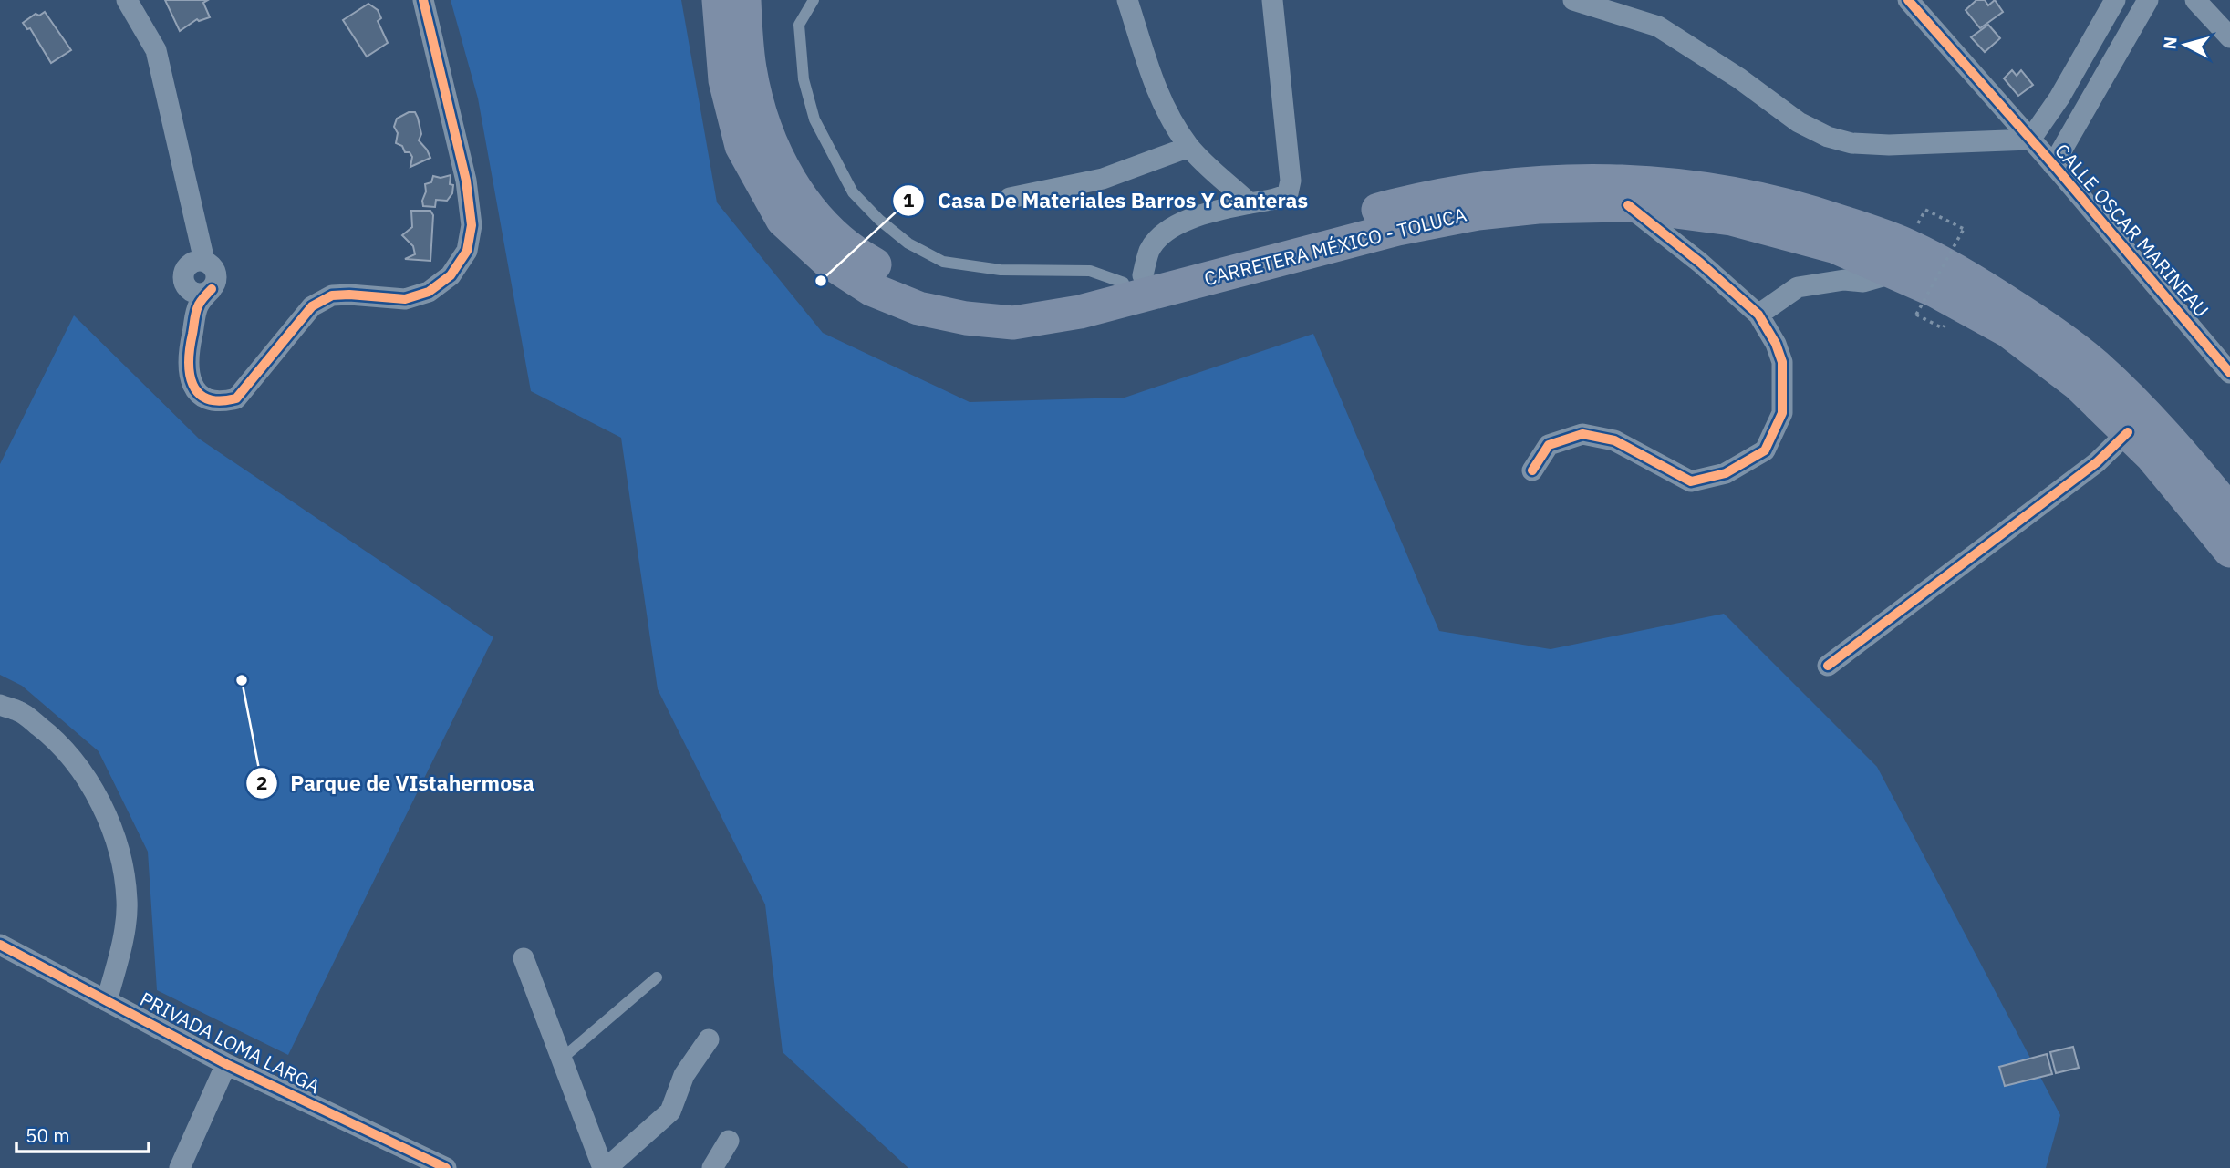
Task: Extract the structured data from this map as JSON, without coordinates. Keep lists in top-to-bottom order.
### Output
{
  "streets": {
    "main road": ["CARRETERA MÉXICO - TOLUCA"],
    "street": ["CALLE OSCAR MARINEAU", "PRIVADA LOMA LARGA"]
  },
  "places": ["Casa De Materiales Barros Y Canteras", "Parque de VIstahermosa"],
  "scale_bar": "50 m",
  "north": "left"
}
